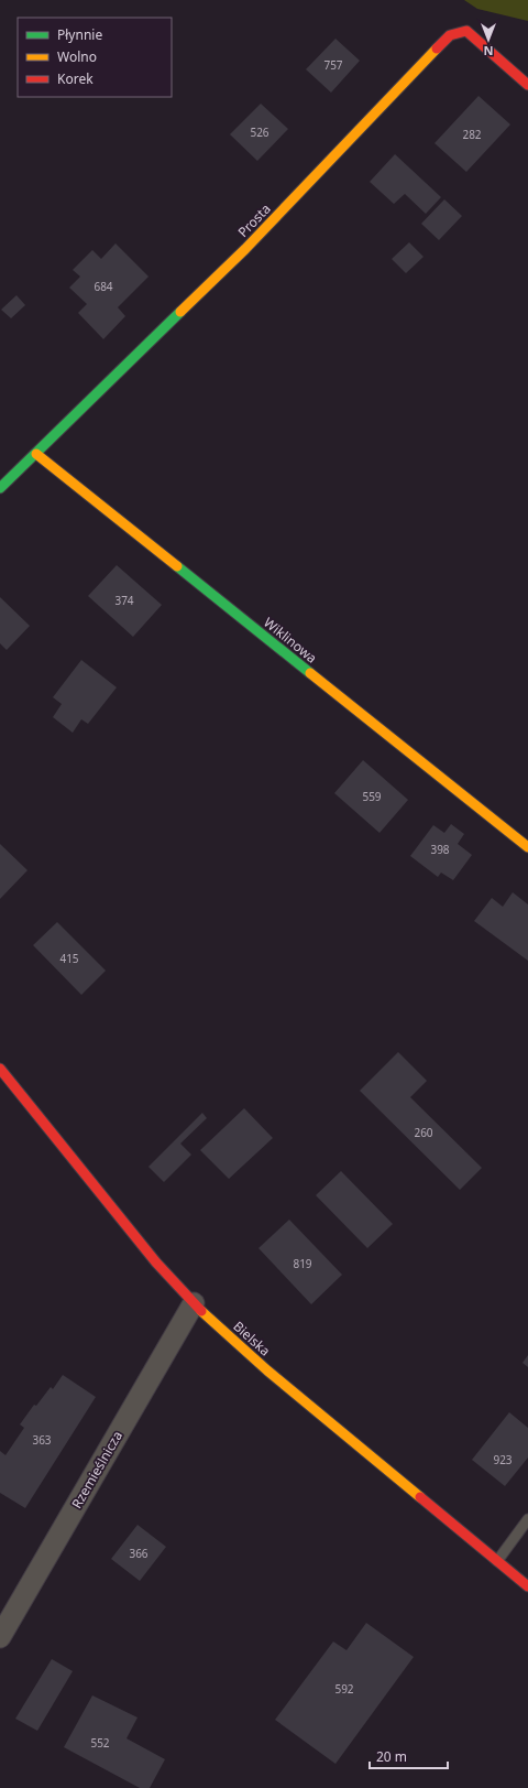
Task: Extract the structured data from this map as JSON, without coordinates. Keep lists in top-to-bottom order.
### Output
{
  "streets": {
    "street": [
      "Prosta",
      "Wiklinowa",
      "Bielska",
      "Rzemieślnicza"
    ]
  },
  "crossings": [
    ["Prosta", "Wiklinowa"],
    ["Bielska", "Rzemieślnicza"]
  ],
  "house_numbers": [
    "757",
    "526",
    "282",
    "684",
    "374",
    "559",
    "398",
    "415",
    "260",
    "819",
    "363",
    "923",
    "366",
    "592",
    "552"
  ],
  "legend": ["Płynnie", "Wolno", "Korek"],
  "scale_bar": "20 m",
  "north": "bottom"
}
